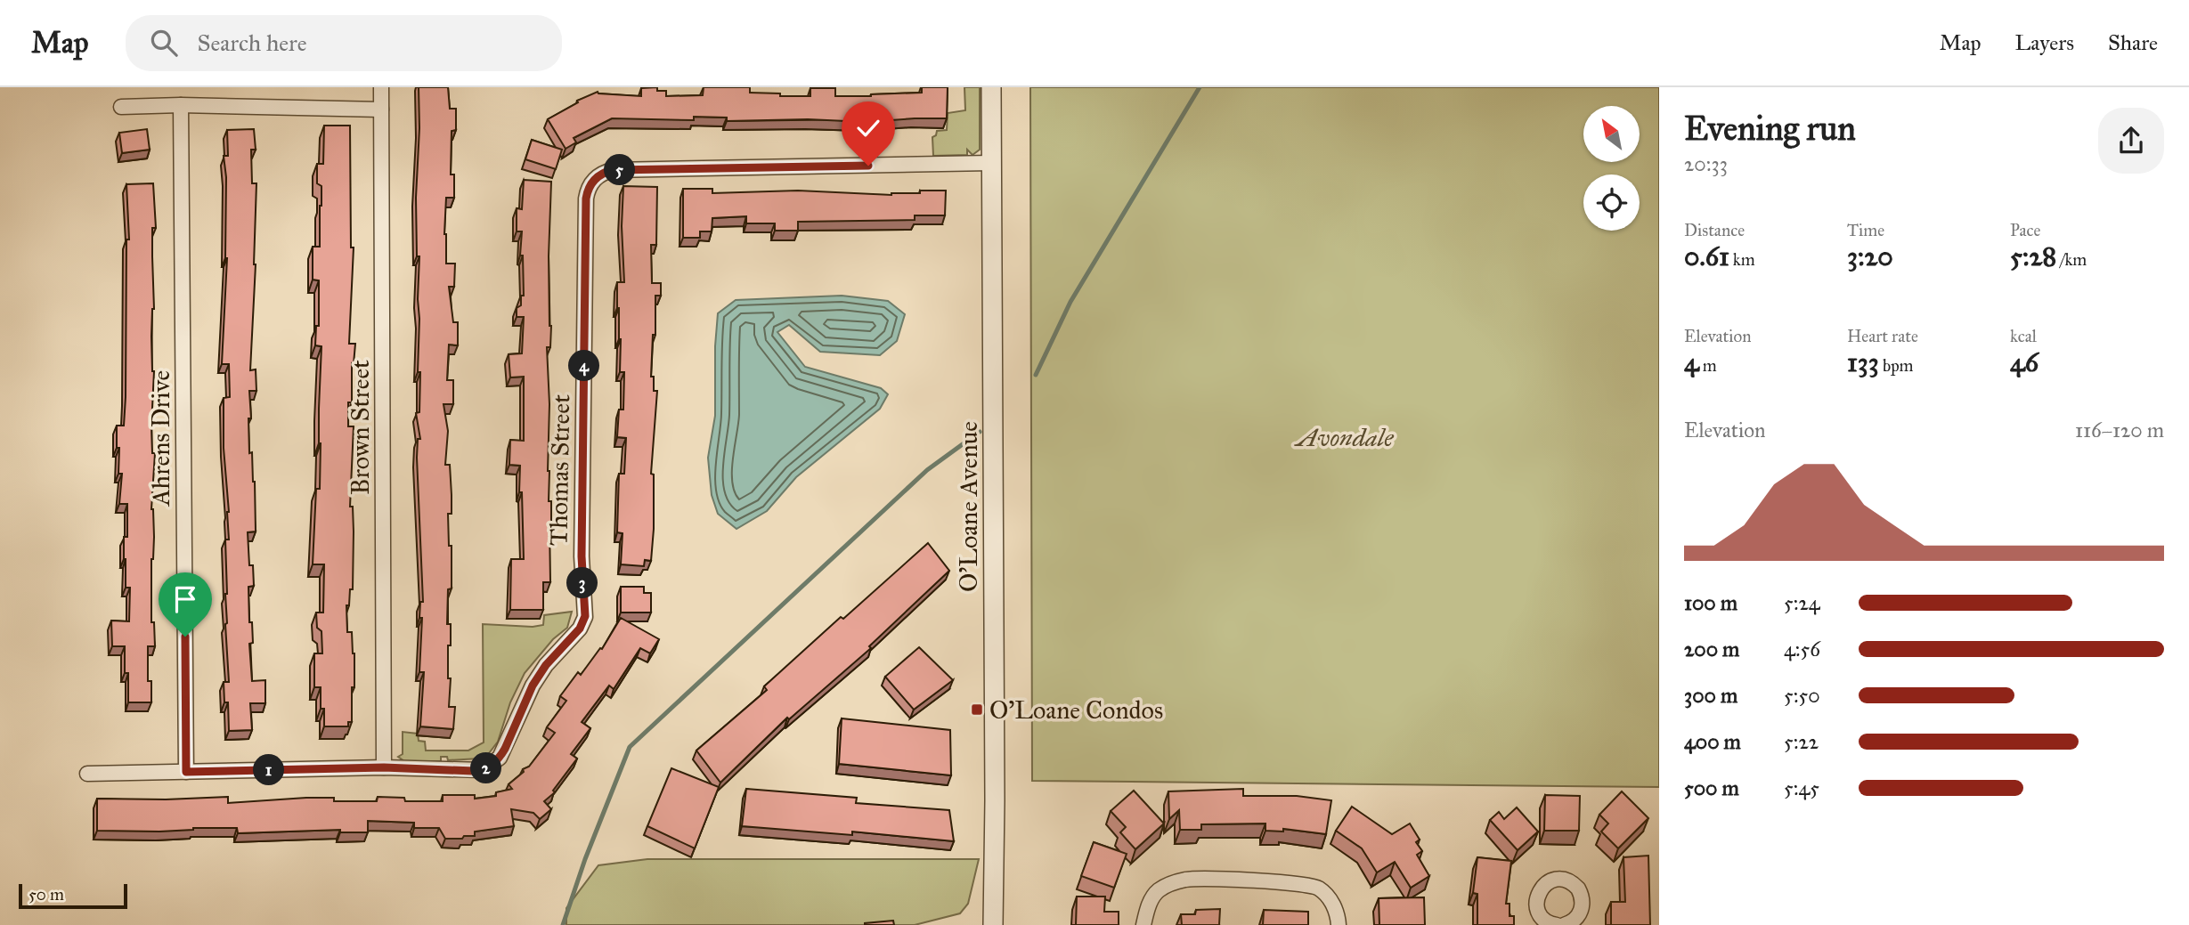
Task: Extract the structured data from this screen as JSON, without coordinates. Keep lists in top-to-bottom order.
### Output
{
  "streets": {
    "street": [
      "Brown Street",
      "Ahrens Drive",
      "Thomas Street",
      "O'Loane Avenue"
    ]
  },
  "crossings": [
    ["Brown Street", "Thomas Street"],
    ["Ahrens Drive", "Thomas Street"],
    ["Thomas Street", "O'Loane Avenue"]
  ],
  "parks": ["Avondale"],
  "places": {
    "transit": ["O'Loane Condos"]
  },
  "scale_bar": "50 m",
  "north": "top left",
  "page": {
    "header": "Map",
    "search": "Search here",
    "nav": ["Map", "Layers", "Share"],
    "heading": ["Evening run", "20:33"],
    "pins": [
      "5",
      "4",
      "3",
      "2",
      "1"
    ],
    "stats": [
      ["Distance", "0.61 km"],
      ["Time", "3:20"],
      ["Pace", "5:28 /km"],
      ["Elevation", "4 m"],
      ["Heart rate", "133 bpm"],
      ["kcal", "46"]
    ],
    "chart": ["Elevation", "116–120 m"],
    "list": [
      {
        "name": "100 m",
        "note": "5:24"
      },
      {
        "name": "200 m",
        "note": "4:56"
      },
      {
        "name": "300 m",
        "note": "5:50"
      },
      {
        "name": "400 m",
        "note": "5:22"
      },
      {
        "name": "500 m",
        "note": "5:45"
      }
    ],
    "scale": "50 m"
  }
}
